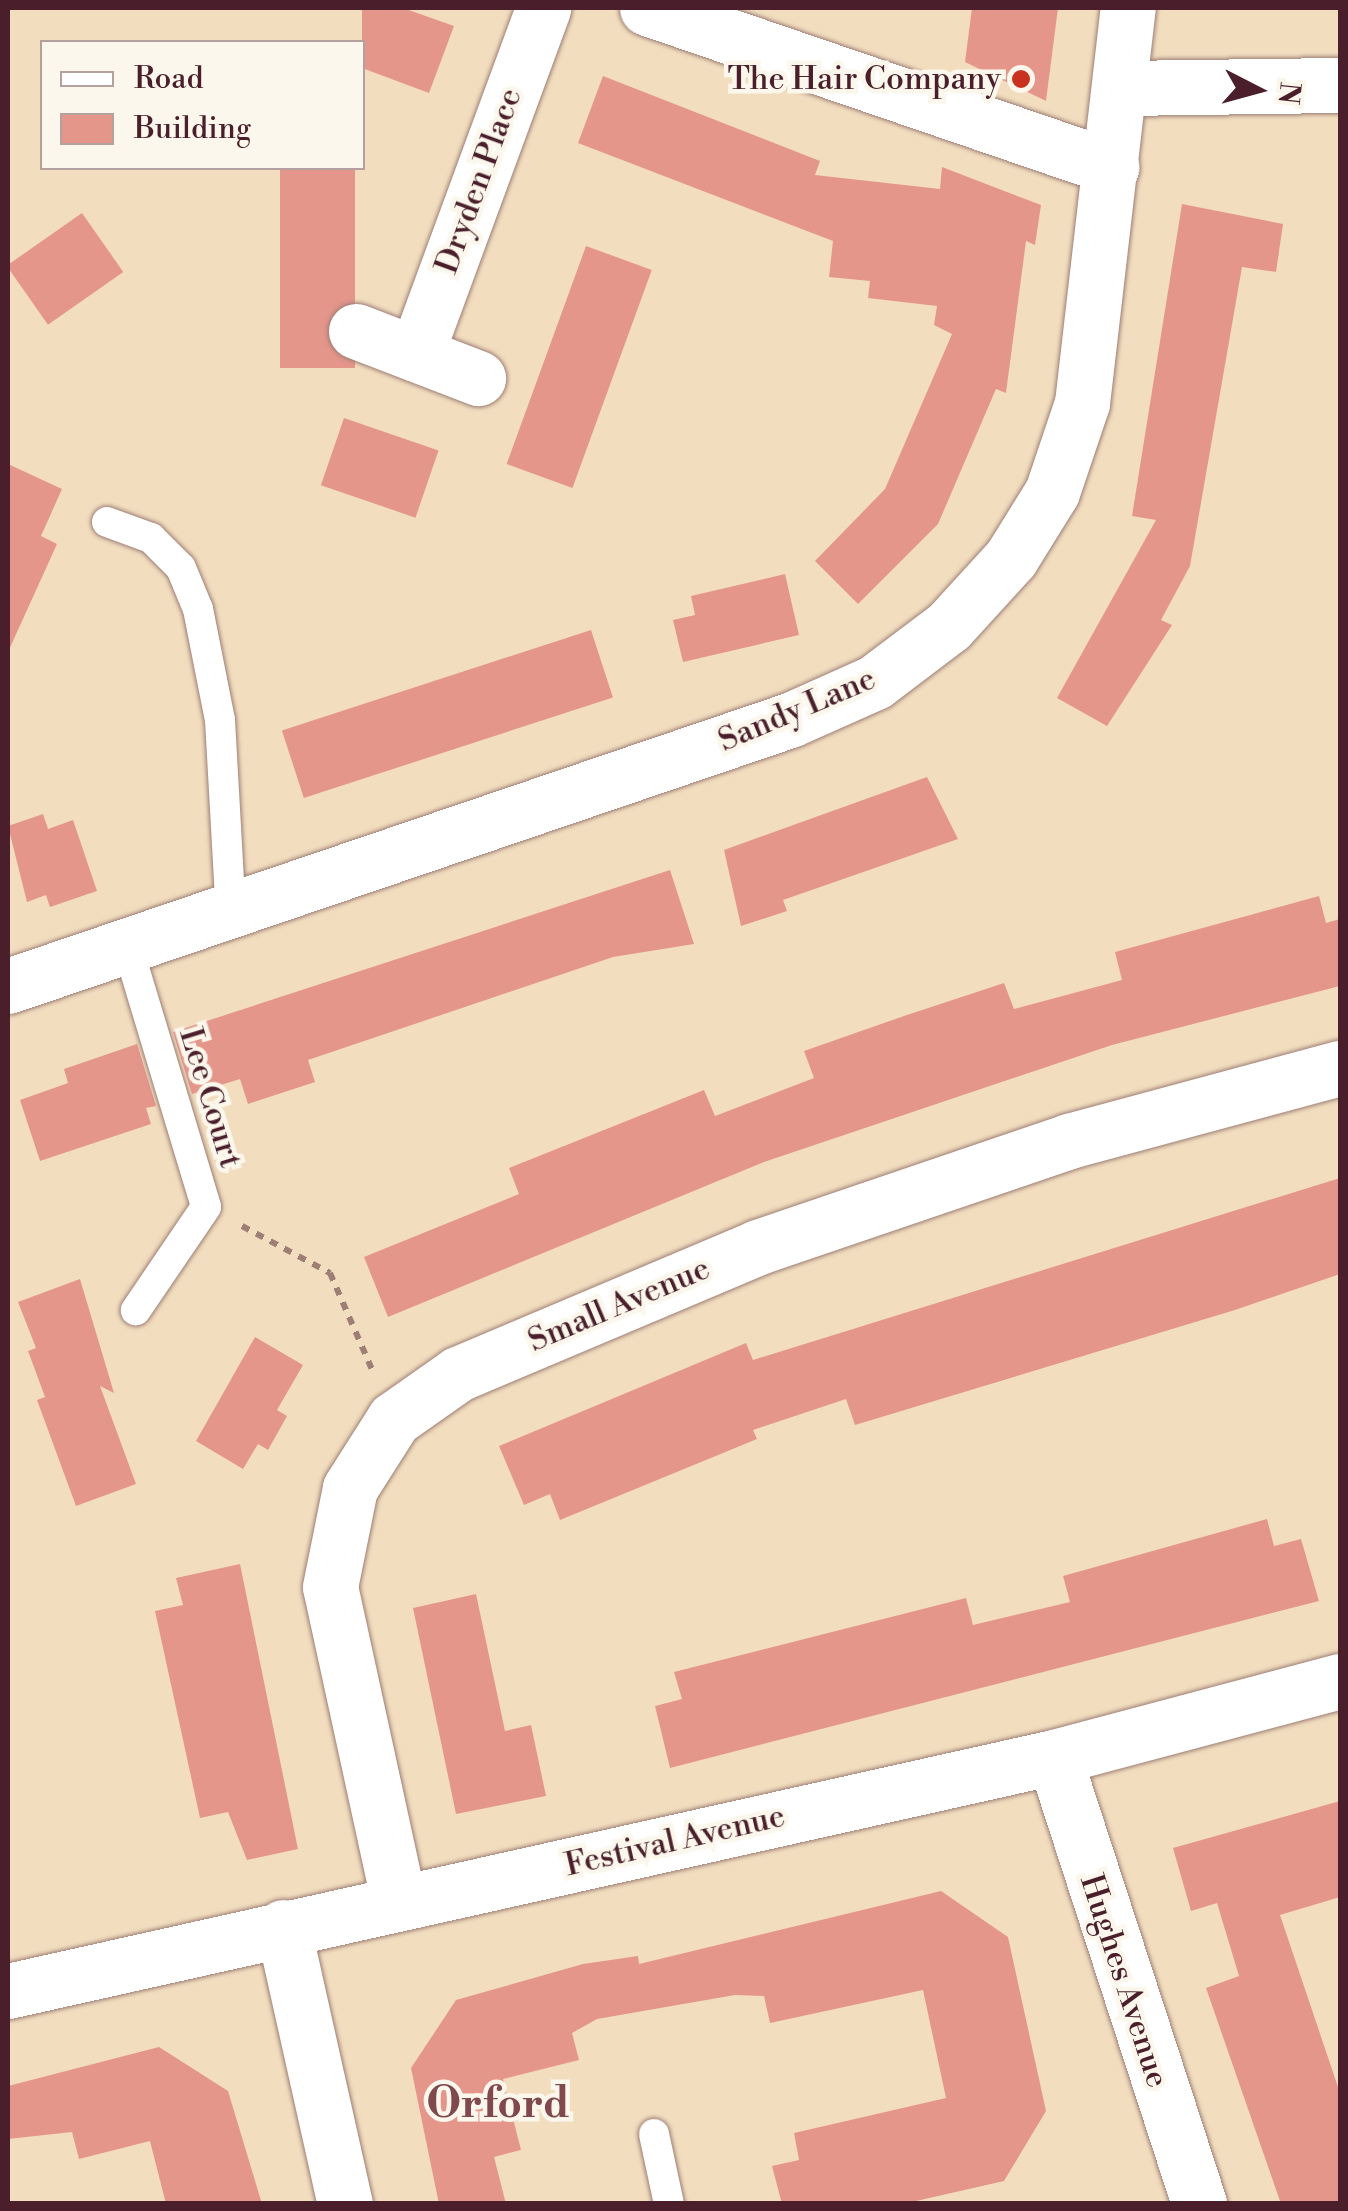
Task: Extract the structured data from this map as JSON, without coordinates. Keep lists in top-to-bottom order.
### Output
{
  "streets": {
    "street": [
      "Dryden Place",
      "Sandy Lane",
      "Small Avenue",
      "Festival Avenue",
      "Hughes Avenue"
    ],
    "lane": ["Lee Court"]
  },
  "crossings": [
    ["Sandy Lane", "Lee Court"],
    ["Small Avenue", "Festival Avenue"],
    ["Festival Avenue", "Hughes Avenue"]
  ],
  "districts": ["Orford"],
  "places": ["The Hair Company"],
  "legend": ["Road", "Building"],
  "north": "right"
}
